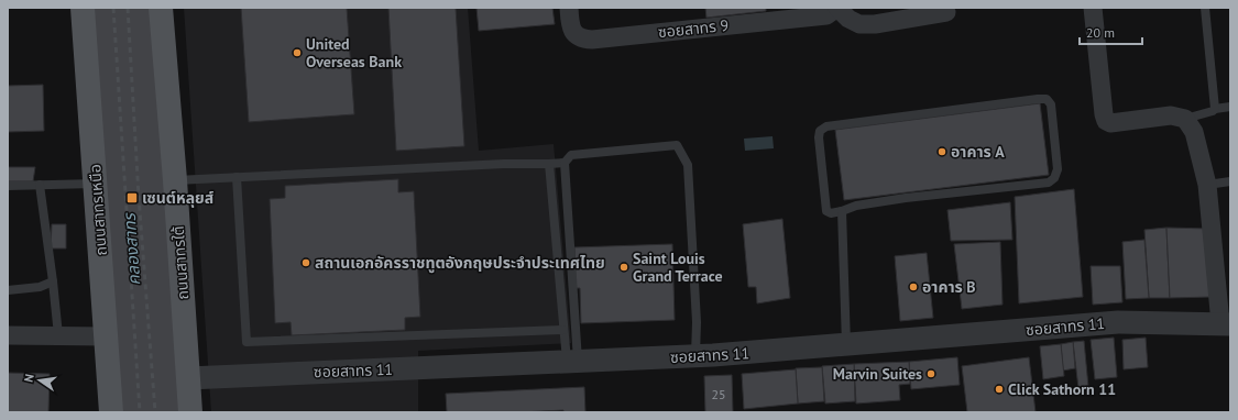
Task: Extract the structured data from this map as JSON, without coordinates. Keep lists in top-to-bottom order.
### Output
{
  "streets": {
    "main road": ["ถนนสาทรเหนือ", "ถนนสาทรใต้"],
    "street": ["ซอยสาทร 9", "ซอยสาทร 11"]
  },
  "crossings": [
    ["ถนนสาทรใต้", "ซอยสาทร 11"]
  ],
  "water": ["คลองสาทร"],
  "places": {
    "other": [
      "United Overseas Bank",
      "อาคาร A",
      "สถานเอกอัครราชทูตอังกฤษประจำประเทศไทย",
      "Saint Louis Grand Terrace",
      "อาคาร B",
      "Marvin Suites",
      "Click Sathorn 11"
    ],
    "transit": ["เซนต์หลุยส์"]
  },
  "house_numbers": ["25"],
  "scale_bar": "20 m",
  "north": "left"
}
